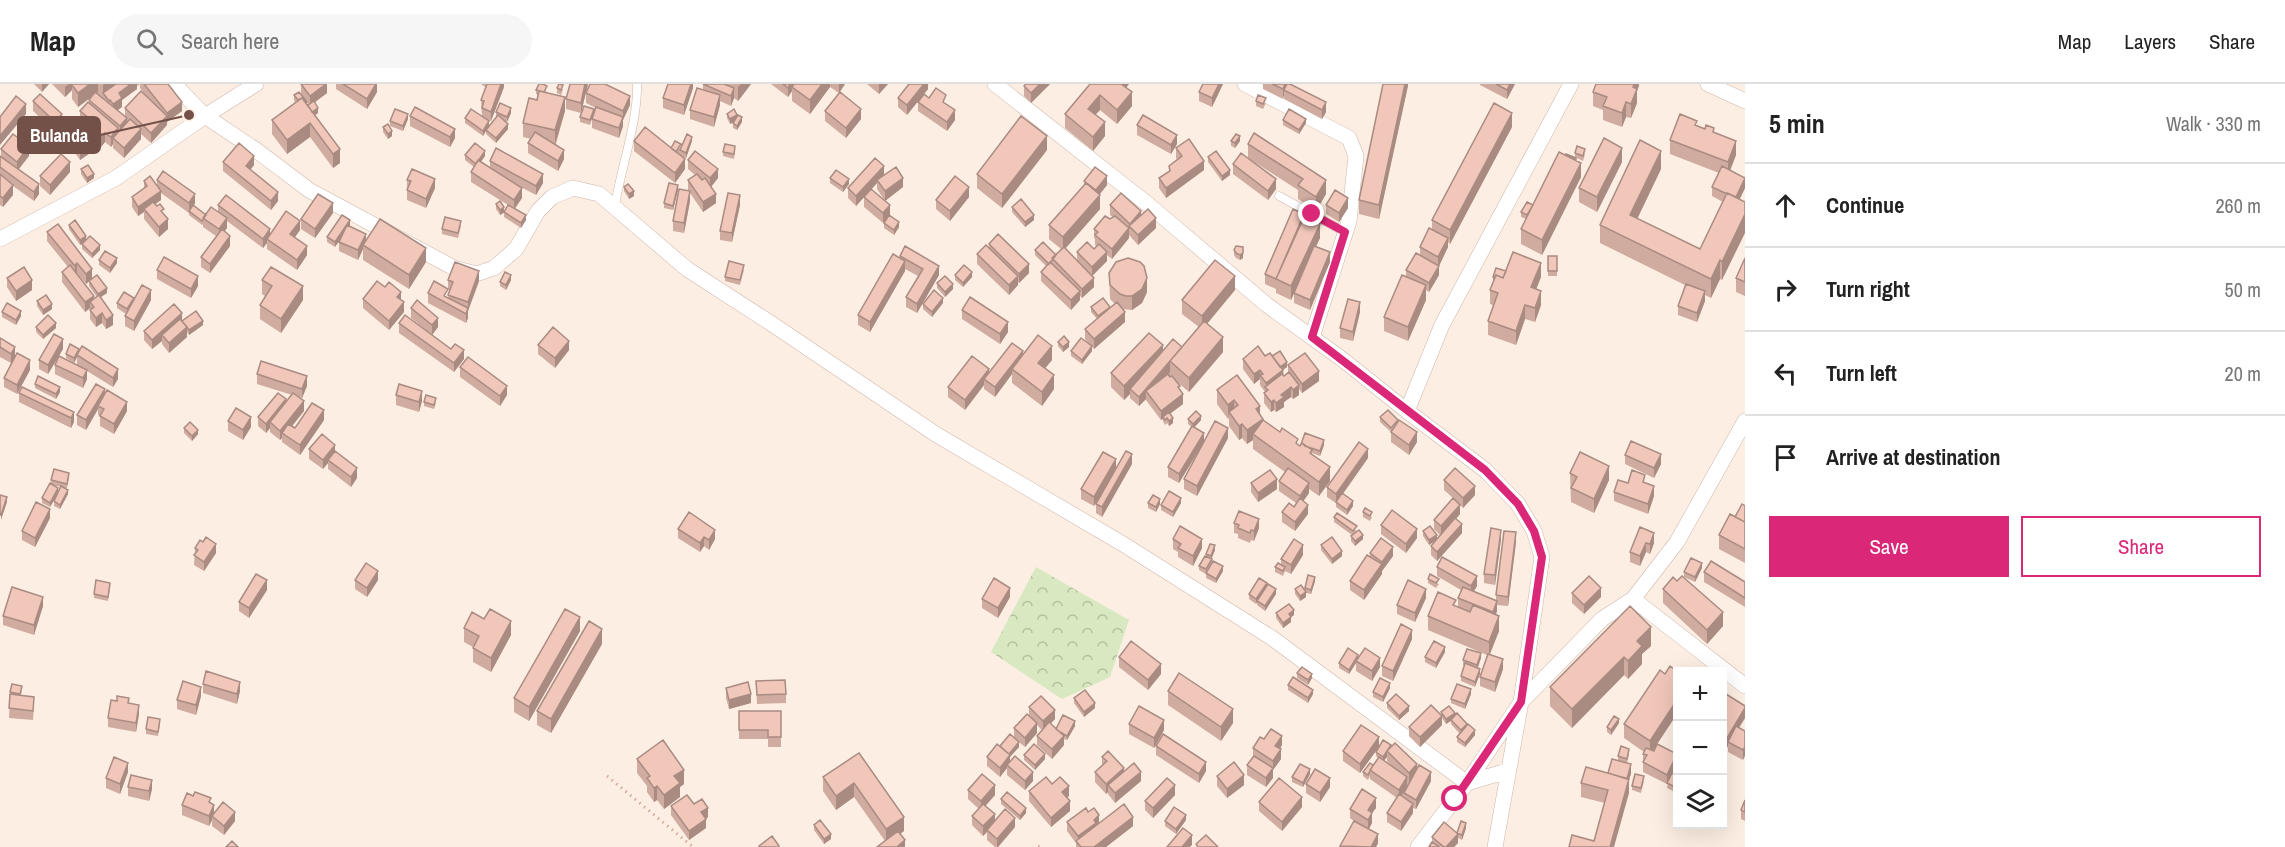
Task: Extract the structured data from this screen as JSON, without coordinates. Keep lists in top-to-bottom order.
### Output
{
  "places": ["Bulanda"],
  "page": {
    "header": "Map",
    "search": "Search here",
    "nav": ["Map", "Layers", "Share"],
    "heading": ["5 min", "Walk · 330 m"],
    "list": [
      ["Continue", "260 m"],
      ["Turn right", "50 m"],
      ["Turn left", "20 m"],
      "Arrive at destination"
    ],
    "buttons": ["Save", "Share"],
    "map_buttons": ["+", "−"]
  }
}
